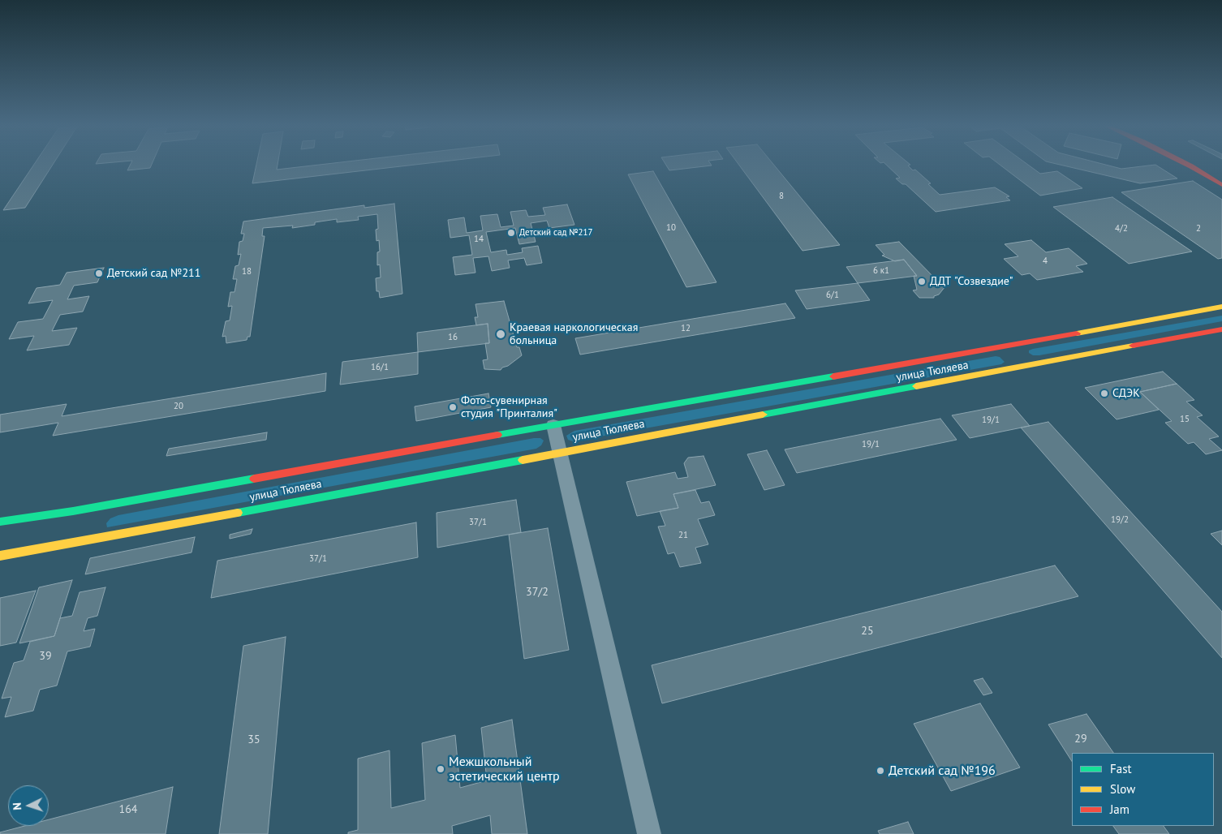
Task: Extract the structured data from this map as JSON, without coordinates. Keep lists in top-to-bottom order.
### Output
{
  "streets": {
    "main road": ["улица Тюляева"]
  },
  "places": [
    "Детский сад №217",
    "Детский сад №211",
    "ДДТ \"Созвездие\"",
    "Краевая наркологическая больница",
    "СДЭК",
    "Фото-сувенирная студия \"Принталия\"",
    "Межшкольный эстетический центр",
    "Детский сад №196"
  ],
  "house_numbers": [
    "8",
    "10",
    "4/2",
    "2",
    "14",
    "4",
    "6 к1",
    "18",
    "6/1",
    "12",
    "16",
    "16/1",
    "20",
    "15",
    "19/1",
    "19/1",
    "19/2",
    "37/1",
    "21",
    "37/1",
    "37/2",
    "25",
    "39",
    "29",
    "35",
    "164"
  ],
  "legend": ["Fast", "Slow", "Jam"],
  "north": "left"
}
